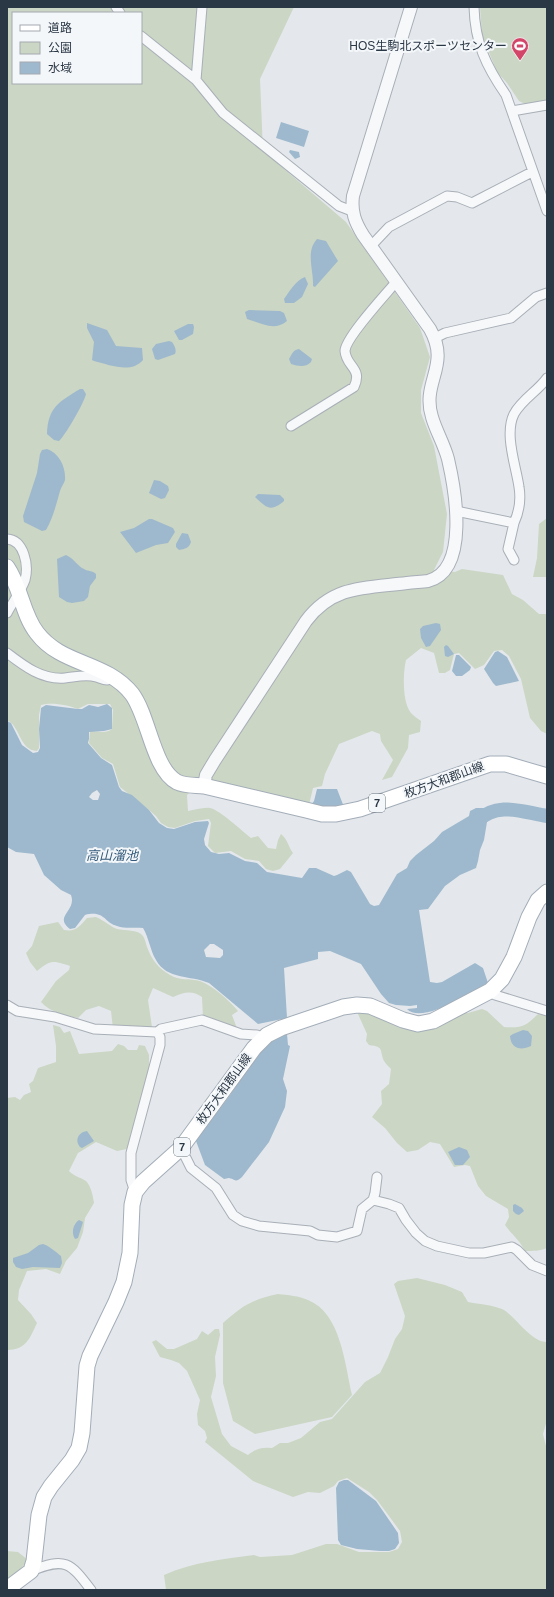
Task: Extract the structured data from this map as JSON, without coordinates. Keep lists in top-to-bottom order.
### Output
{
  "streets": {
    "main road": ["枚方大和郡山線", "7"]
  },
  "water": ["高山溜池"],
  "places": {
    "sports": ["HOS生駒北スポーツセンター"]
  },
  "legend": ["道路", "公園", "水域"]
}
